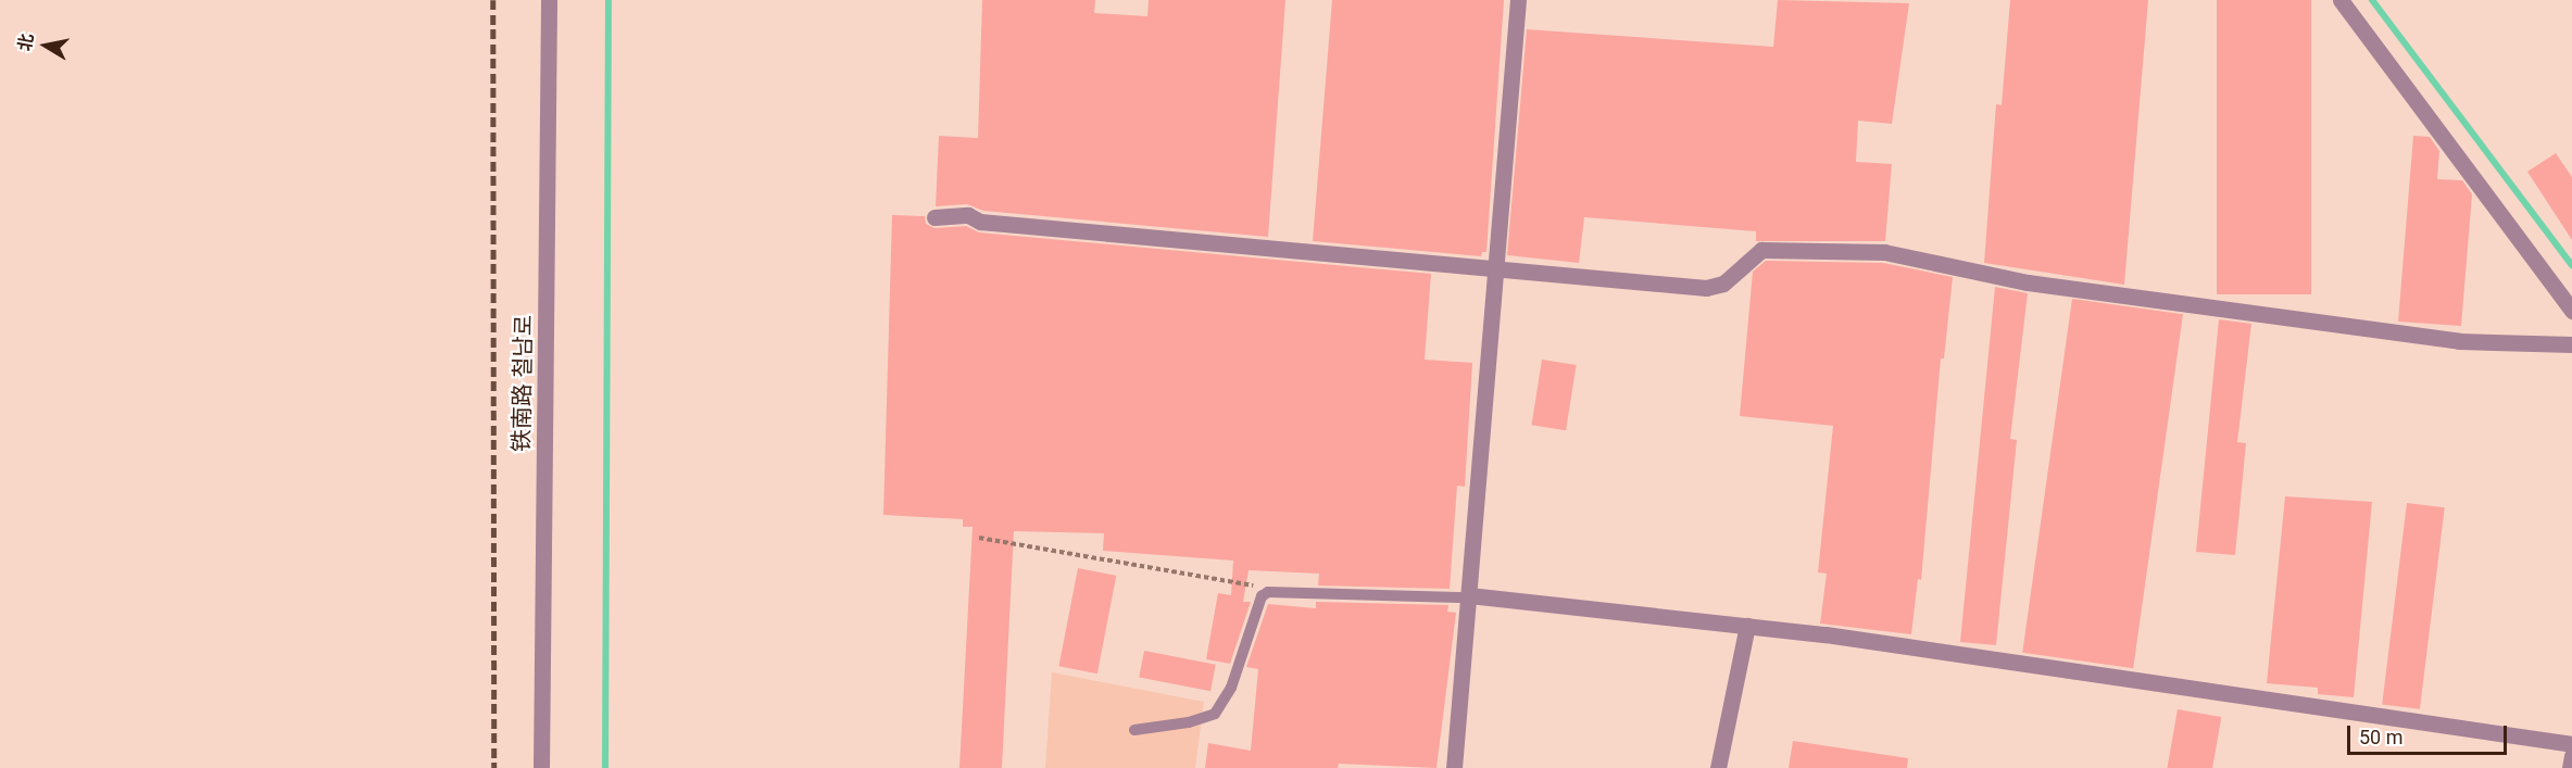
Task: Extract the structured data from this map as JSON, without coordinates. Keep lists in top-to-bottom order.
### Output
{
  "streets": {
    "street": ["铁南路 철남로"]
  },
  "scale_bar": "50 m",
  "north": "left"
}
